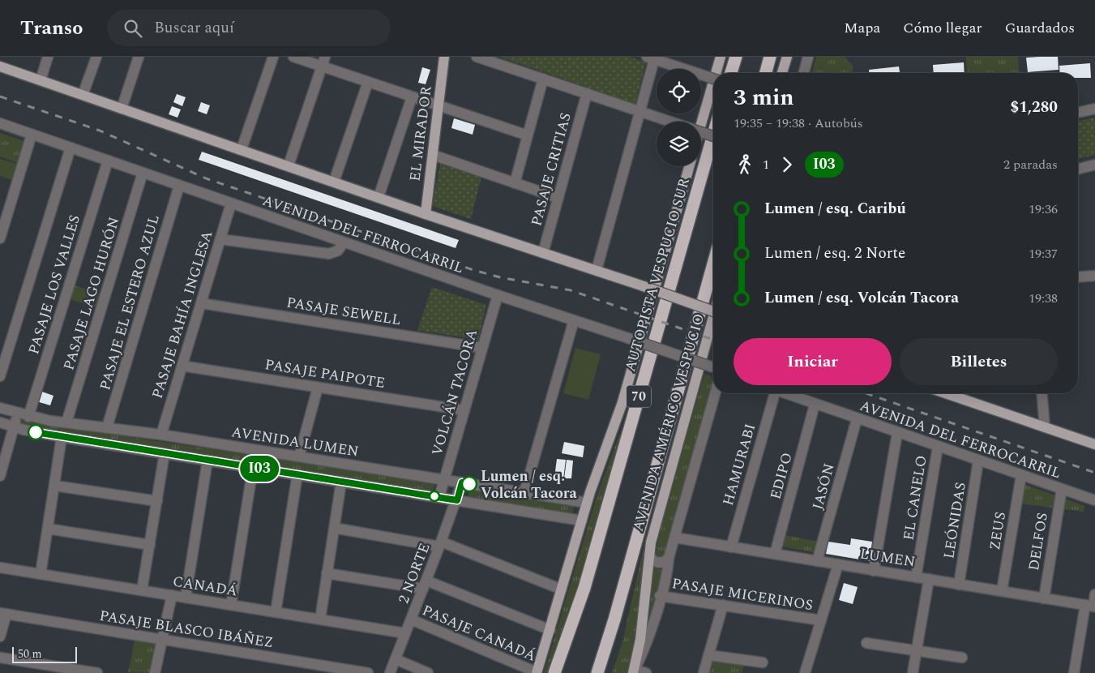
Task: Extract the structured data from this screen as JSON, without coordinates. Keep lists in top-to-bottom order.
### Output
{
  "streets": {
    "highway": ["AUTOPISTA VESPUCIO SUR", "70"],
    "main road": ["EL MIRADOR", "AVENIDA AMÉRICO VESPUCIO"],
    "street": [
      "PASAJE CRITIAS",
      "AVENIDA DEL FERROCARRIL",
      "PASAJE LOS VALLES",
      "PASAJE LAGO HURÓN",
      "PASAJE EL ESTERO AZUL",
      "PASAJE SEWELL",
      "PASAJE BAHÍA INGLESA",
      "PASAJE PAIPOTE",
      "VOLCÁN TACORA",
      "AVENIDA LUMEN",
      "HAMURABI",
      "EDIPO",
      "JASÓN",
      "EL CANELO",
      "LEÓNIDAS",
      "ZEUS",
      "DELFOS",
      "LUMEN",
      "2 NORTE",
      "CANADÁ",
      "PASAJE MICERINOS",
      "PASAJE BLASCO IBÁÑEZ",
      "PASAJE CANADÁ"
    ]
  },
  "crossings": [
    ["AVENIDA DEL FERROCARRIL", "PASAJE LOS VALLES"],
    ["AVENIDA DEL FERROCARRIL", "PASAJE LAGO HURÓN"],
    ["AVENIDA DEL FERROCARRIL", "PASAJE EL ESTERO AZUL"],
    ["AVENIDA DEL FERROCARRIL", "PASAJE BAHÍA INGLESA"],
    ["AVENIDA DEL FERROCARRIL", "VOLCÁN TACORA"],
    ["AVENIDA DEL FERROCARRIL", "EDIPO"],
    ["AVENIDA DEL FERROCARRIL", "JASÓN"],
    ["AVENIDA DEL FERROCARRIL", "EL CANELO"],
    ["AVENIDA DEL FERROCARRIL", "LEÓNIDAS"],
    ["AVENIDA DEL FERROCARRIL", "ZEUS"],
    ["AVENIDA DEL FERROCARRIL", "DELFOS"],
    ["PASAJE LOS VALLES", "AVENIDA LUMEN"],
    ["PASAJE LAGO HURÓN", "AVENIDA LUMEN"],
    ["PASAJE EL ESTERO AZUL", "AVENIDA LUMEN"],
    ["PASAJE SEWELL", "PASAJE BAHÍA INGLESA"],
    ["PASAJE SEWELL", "VOLCÁN TACORA"],
    ["PASAJE BAHÍA INGLESA", "PASAJE PAIPOTE"],
    ["PASAJE BAHÍA INGLESA", "AVENIDA LUMEN"],
    ["PASAJE PAIPOTE", "VOLCÁN TACORA"],
    ["VOLCÁN TACORA", "AVENIDA LUMEN"],
    ["AVENIDA LUMEN", "2 NORTE"],
    ["HAMURABI", "LUMEN"],
    ["EDIPO", "LUMEN"],
    ["JASÓN", "LUMEN"],
    ["EL CANELO", "LUMEN"],
    ["LEÓNIDAS", "LUMEN"],
    ["ZEUS", "LUMEN"],
    ["DELFOS", "LUMEN"],
    ["2 NORTE", "CANADÁ"],
    ["2 NORTE", "PASAJE CANADÁ"]
  ],
  "places": ["Lumen / esq. Volcán Tacora"],
  "lines": ["bus line I03"],
  "scale_bar": "50 m",
  "page": {
    "header": "Transo",
    "search": "Buscar aquí",
    "nav": ["Mapa", "Cómo llegar", "Guardados"],
    "on_map": "I03",
    "heading": ["3 min", "19:35 – 19:38 · Autobús", "$1,280"],
    "legs": ["1", "I03", "2 paradas"],
    "list": [
      {
        "name": "Lumen / esq. Caribú",
        "value": "19:36"
      },
      {
        "name": "Lumen / esq. 2 Norte",
        "value": "19:37"
      },
      {
        "name": "Lumen / esq. Volcán Tacora",
        "value": "19:38"
      }
    ],
    "buttons": ["Iniciar", "Billetes"],
    "scale": "50 m"
  }
}
